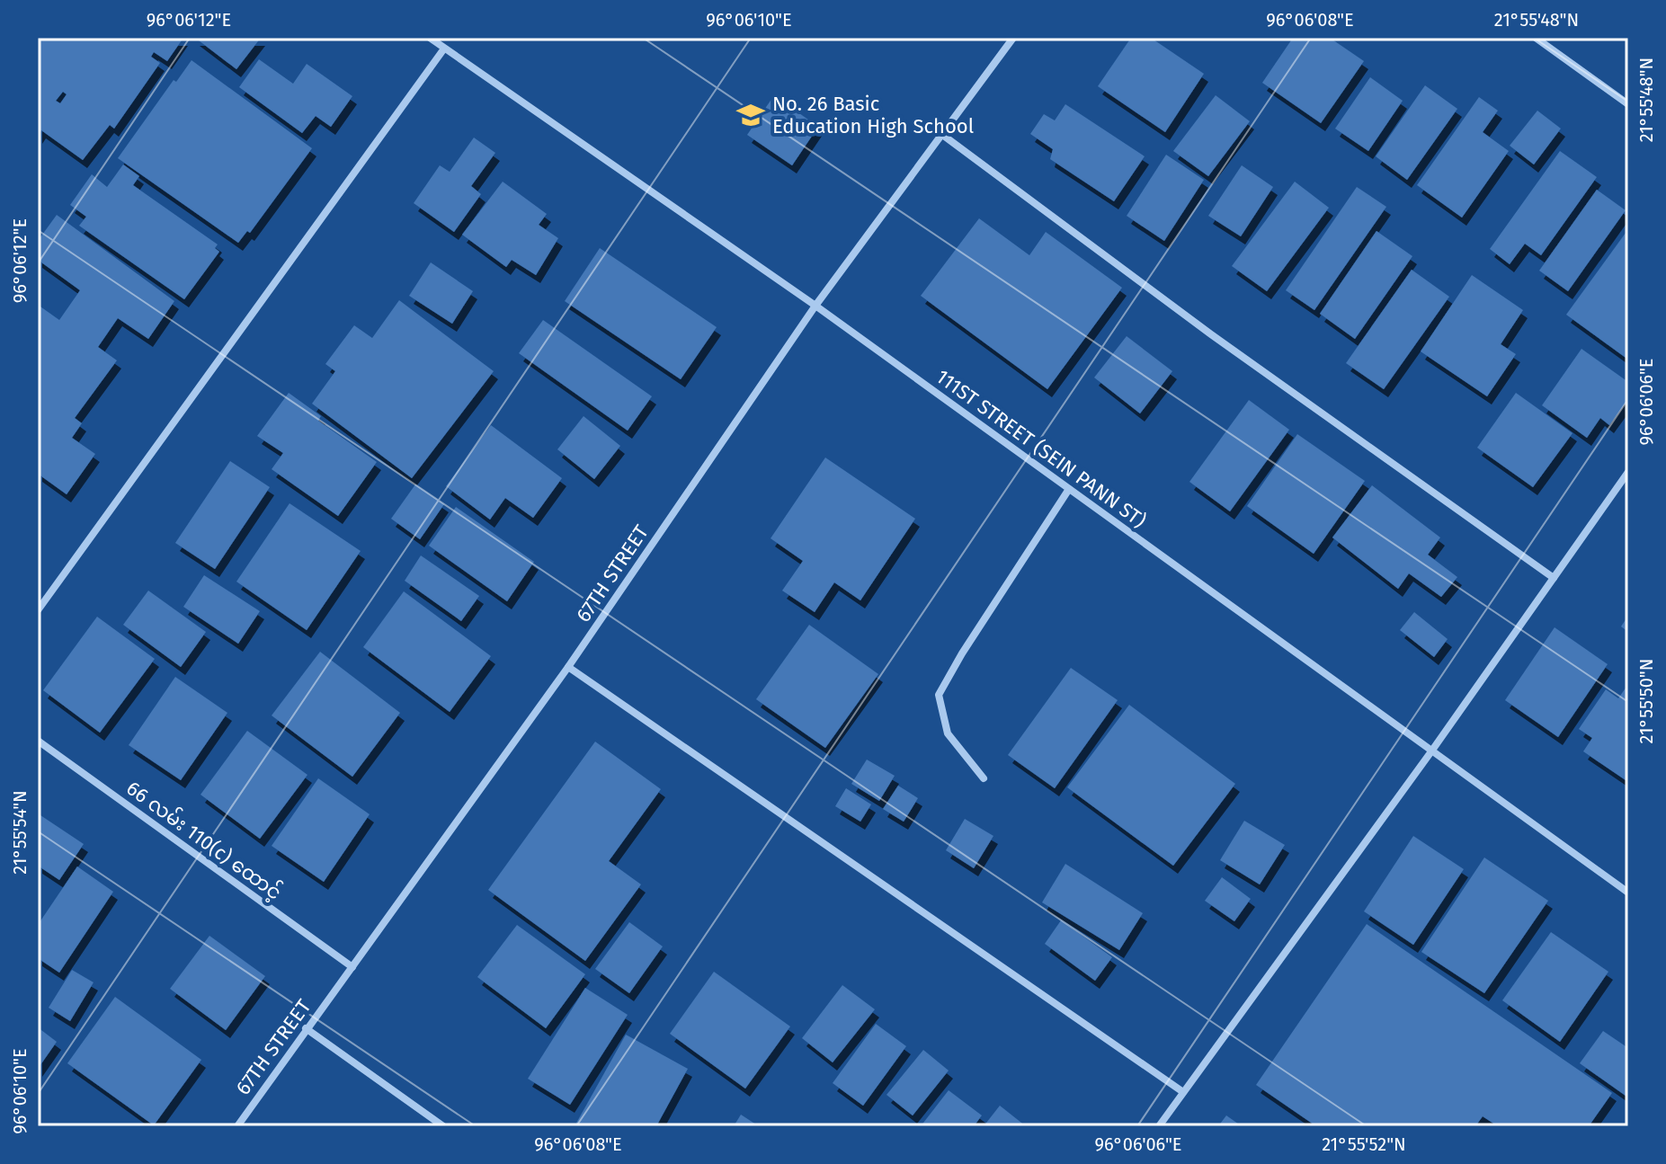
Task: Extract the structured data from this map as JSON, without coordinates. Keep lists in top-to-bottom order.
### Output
{
  "streets": {
    "street": ["111ST STREET (SEIN PANN ST)", "67TH STREET", "66 လမ်း 110(c) ထောင့်"]
  },
  "crossings": [
    ["111ST STREET (SEIN PANN ST)", "67TH STREET"],
    ["67TH STREET", "66 လမ်း 110(c) ထောင့်"]
  ],
  "places": {
    "school or university": ["No. 26 Basic Education High School"]
  },
  "coordinates": [
    "96°06'12\"E",
    "96°06'10\"E",
    "96°06'08\"E",
    "21°55'48\"N",
    "96°06'06\"E",
    "21°55'50\"N",
    "21°55'54\"N",
    "21°55'52\"N"
  ]
}
